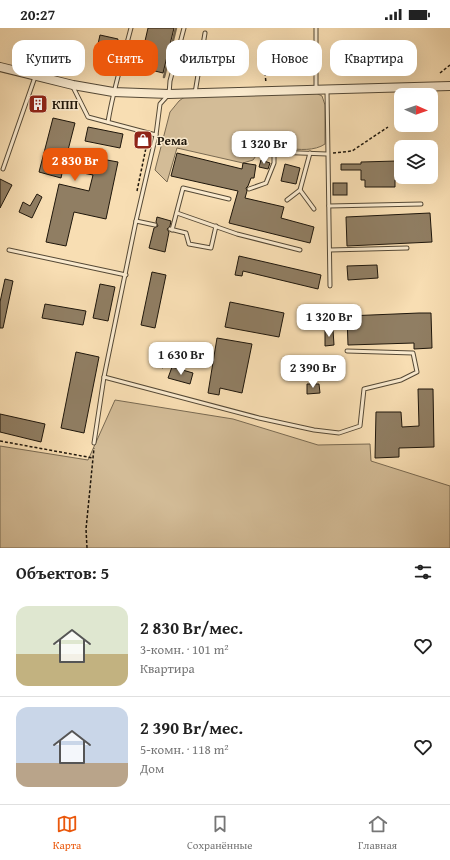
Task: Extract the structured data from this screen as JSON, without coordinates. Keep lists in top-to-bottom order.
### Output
{
  "places": {
    "building": ["КПП"],
    "shop": ["Рема"]
  },
  "north": "right",
  "page": {
    "status": "20:27",
    "chip": [
      "Купить",
      "Снять",
      "Фильтры",
      "Новое",
      "Квартира"
    ],
    "price": [
      "1 320 Br",
      "2 830 Br",
      "1 320 Br",
      "1 630 Br",
      "2 390 Br"
    ],
    "heading": "Объектов: 5",
    "list": [
      {
        "name": "2 830 Br/мес.",
        "note": "3-комн. · 101 m² · Квартира"
      },
      {
        "name": "2 390 Br/мес.",
        "note": "5-комн. · 118 m² · Дом"
      }
    ],
    "tabs": ["Карта", "Сохранённые", "Главная"]
  }
}
